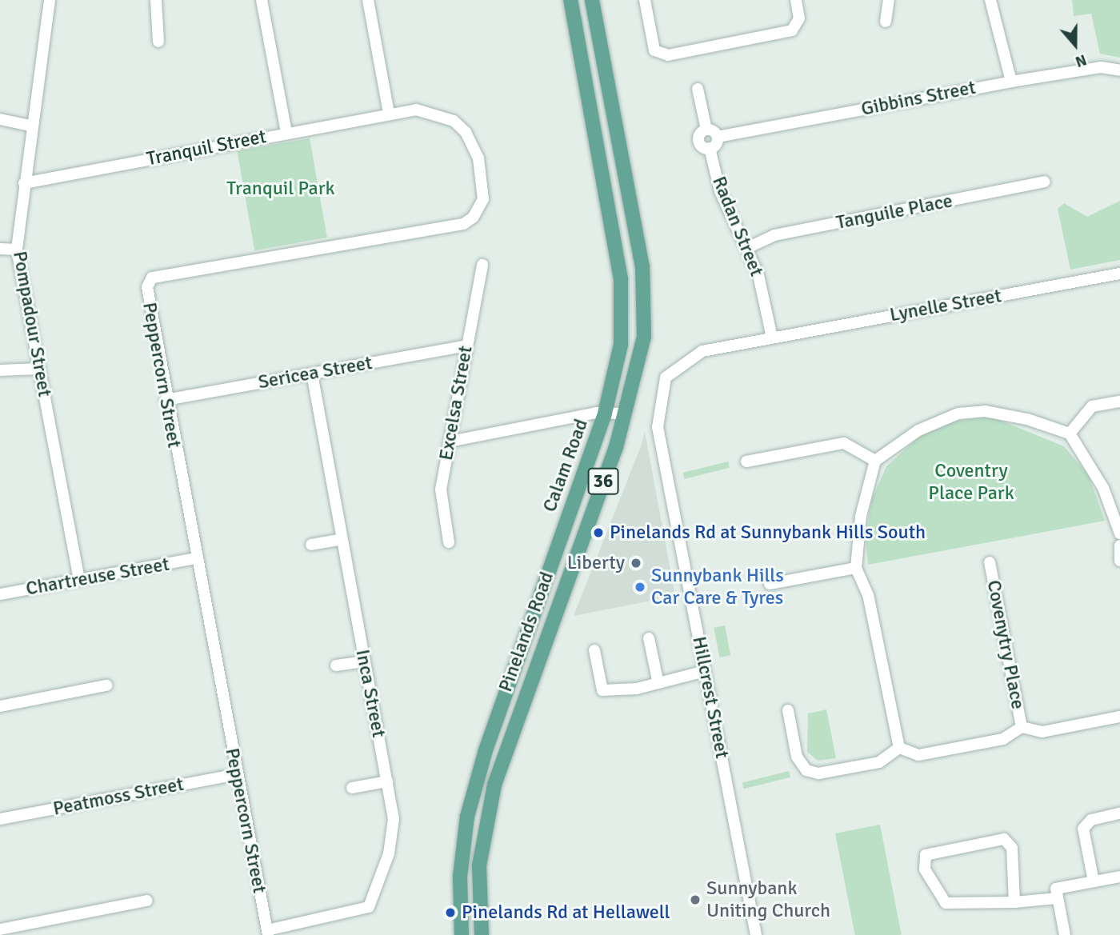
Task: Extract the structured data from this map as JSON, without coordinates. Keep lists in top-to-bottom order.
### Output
{
  "streets": {
    "main road": ["Calam Road", "36", "Pinelands Road"],
    "street": [
      "Gibbins Street",
      "Tranquil Street",
      "Tanguile Place",
      "Radan Street",
      "Lynelle Street",
      "Pompadour Street",
      "Sericea Street",
      "Peppercorn Street",
      "Excelsa Street",
      "Chartreuse Street",
      "Covenytry Place",
      "Inca Street",
      "Hillcrest Street",
      "Peatmoss Street"
    ]
  },
  "crossings": [
    ["Tranquil Street", "Pompadour Street"],
    ["Tranquil Street", "Peppercorn Street"],
    ["Tanguile Place", "Radan Street"],
    ["Radan Street", "Lynelle Street"],
    ["Radan Street", "Hillcrest Street"],
    ["Lynelle Street", "Hillcrest Street"],
    ["Pompadour Street", "Chartreuse Street"],
    ["Sericea Street", "Peppercorn Street"],
    ["Sericea Street", "Excelsa Street"],
    ["Sericea Street", "Inca Street"],
    ["Peppercorn Street", "Chartreuse Street"],
    ["Peppercorn Street", "Inca Street"],
    ["Peppercorn Street", "Peatmoss Street"]
  ],
  "parks": ["Tranquil Park", "Coventry Place Park"],
  "places": [
    "Pinelands Rd at Sunnybank Hills South",
    "Liberty",
    "Sunnybank Hills Car Care & Tyres",
    "Sunnybank Uniting Church",
    "Pinelands Rd at Hellawell"
  ],
  "north": "bottom"
}
